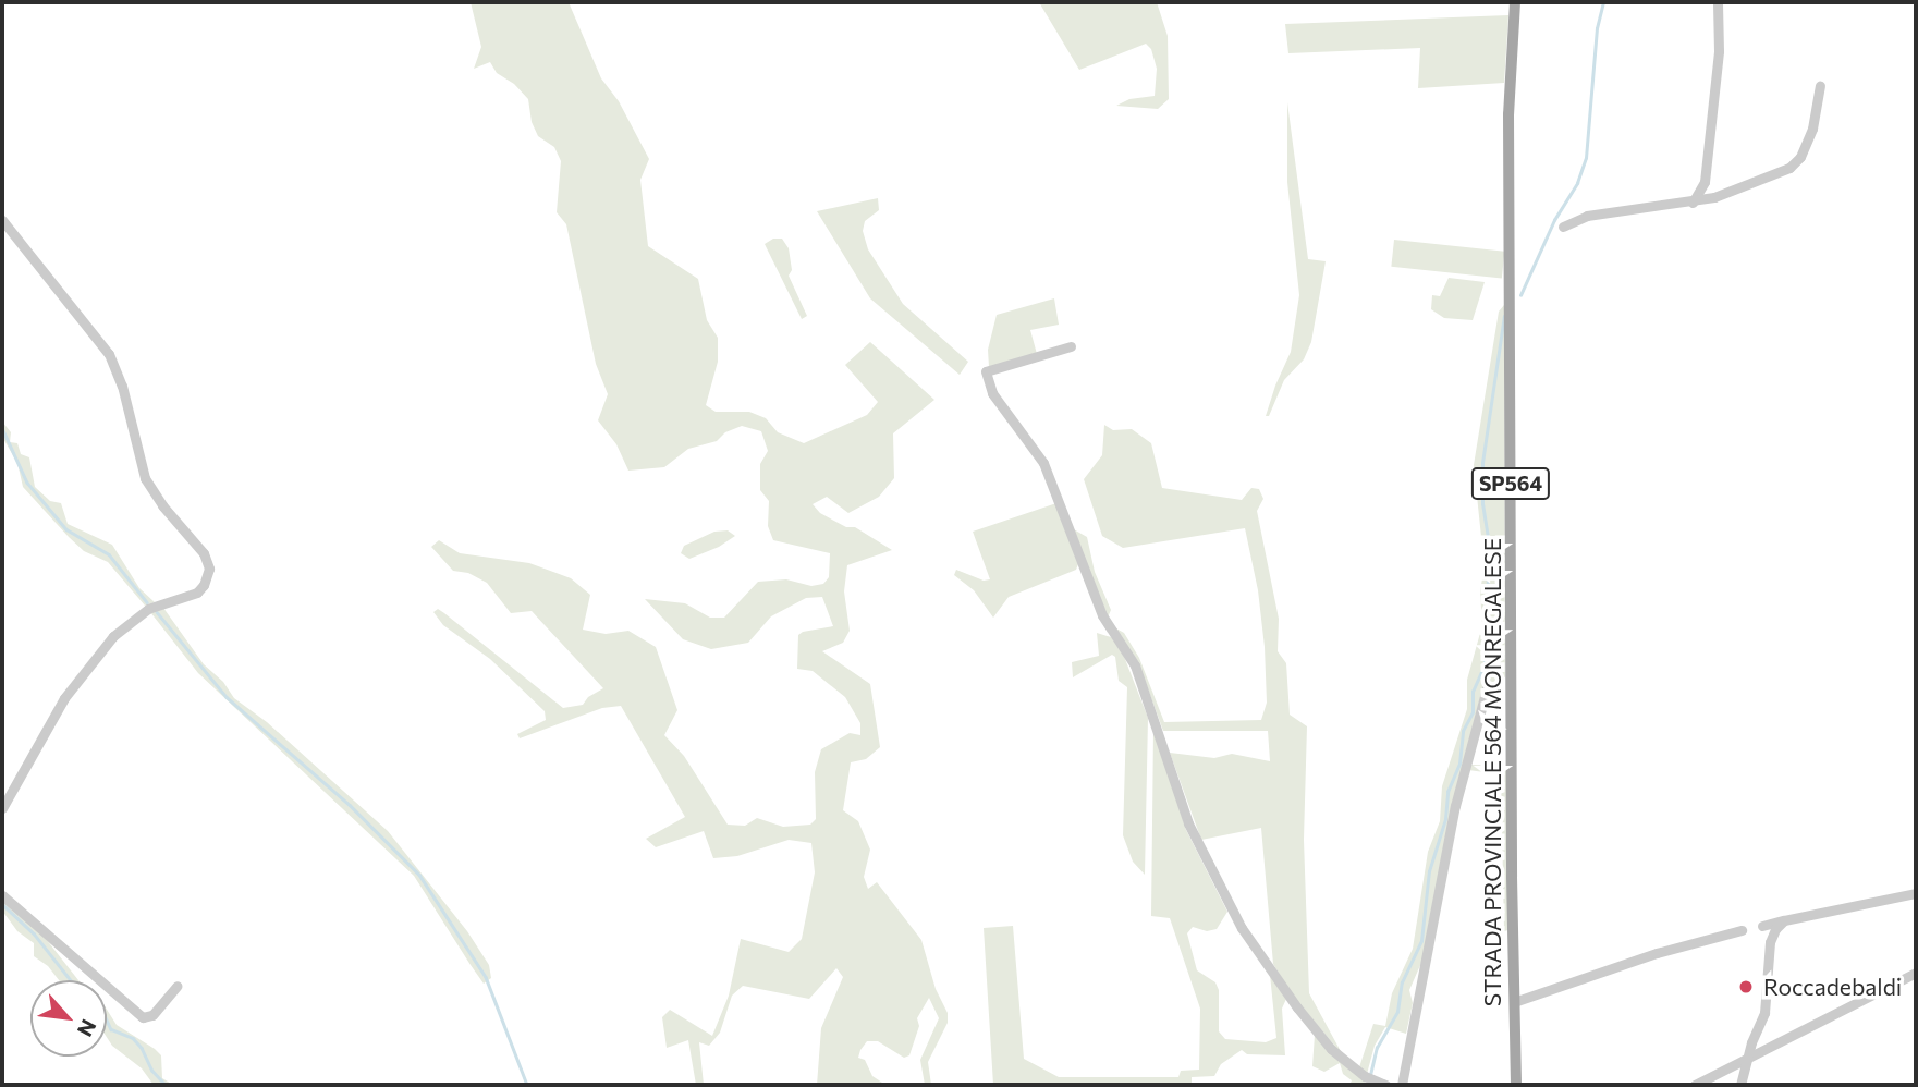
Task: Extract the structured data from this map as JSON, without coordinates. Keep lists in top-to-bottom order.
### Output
{
  "streets": {
    "main road": ["SP564", "STRADA PROVINCIALE 564 MONREGALESE"]
  },
  "places": ["Roccadebaldi"],
  "north": "bottom right"
}
